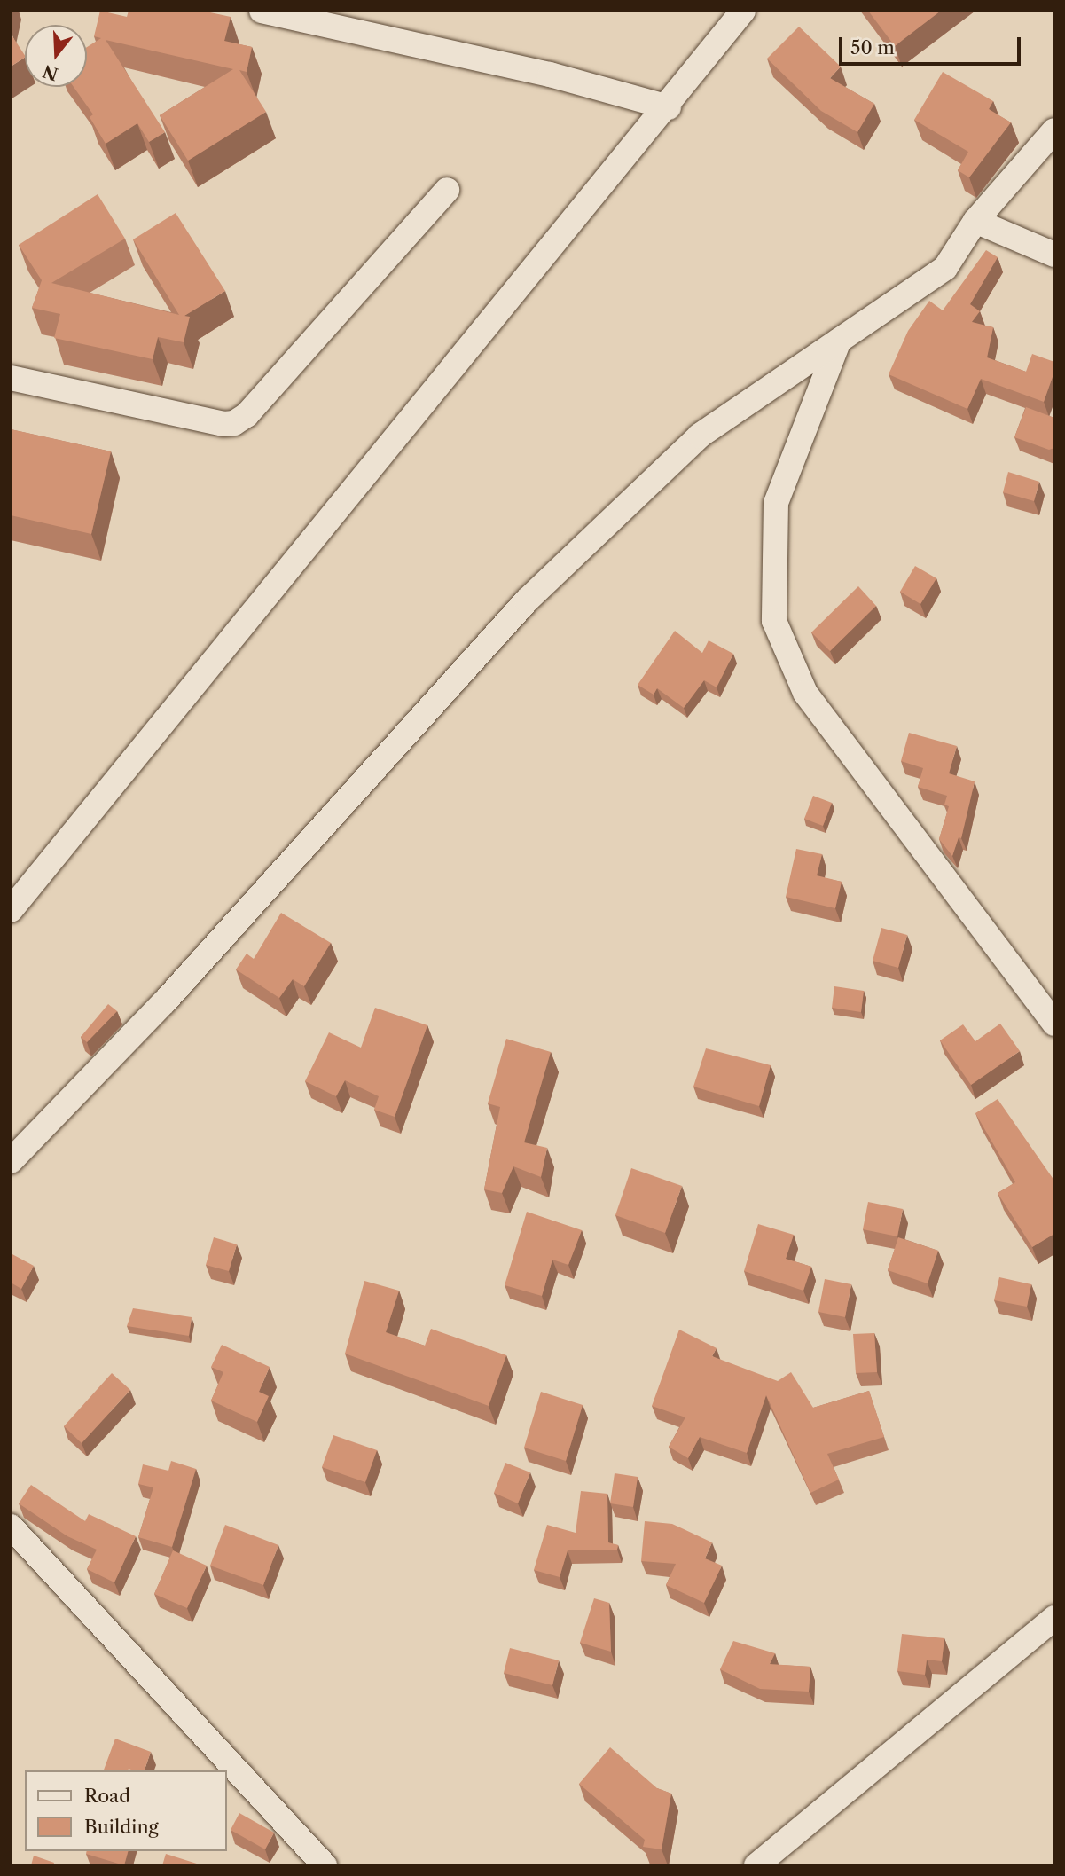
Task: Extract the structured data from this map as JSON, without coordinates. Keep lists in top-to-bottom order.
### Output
{
  "legend": ["Road", "Building"],
  "scale_bar": "50 m",
  "north": "bottom"
}
